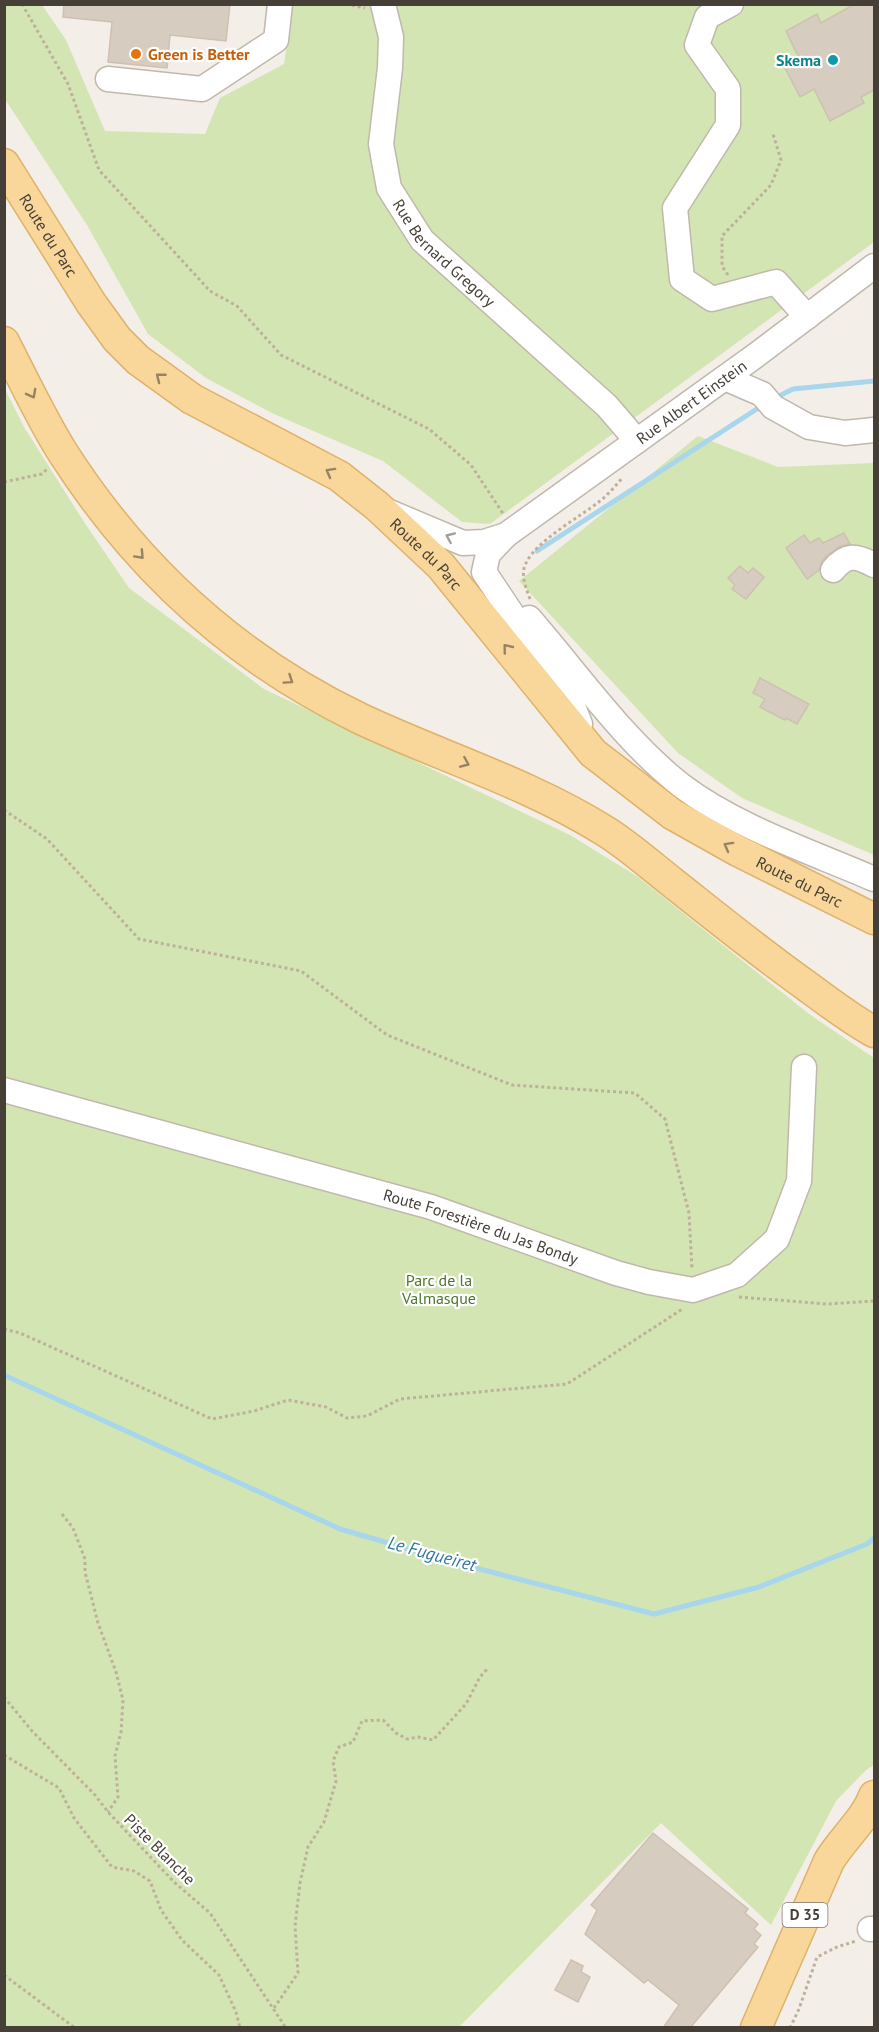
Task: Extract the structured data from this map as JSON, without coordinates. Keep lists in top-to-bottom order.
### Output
{
  "streets": {
    "main road": ["Route du Parc", "D 35"],
    "street": ["Rue Bernard Gregory", "Rue Albert Einstein", "Route Forestière du Jas Bondy"],
    "path": ["Piste Blanche"]
  },
  "crossings": [
    ["Route du Parc", "Rue Albert Einstein"],
    ["Rue Bernard Gregory", "Rue Albert Einstein"]
  ],
  "water": ["Le Fugueiret"],
  "parks": ["Parc de la Valmasque"],
  "places": ["Green is Better", "Skema"]
}
